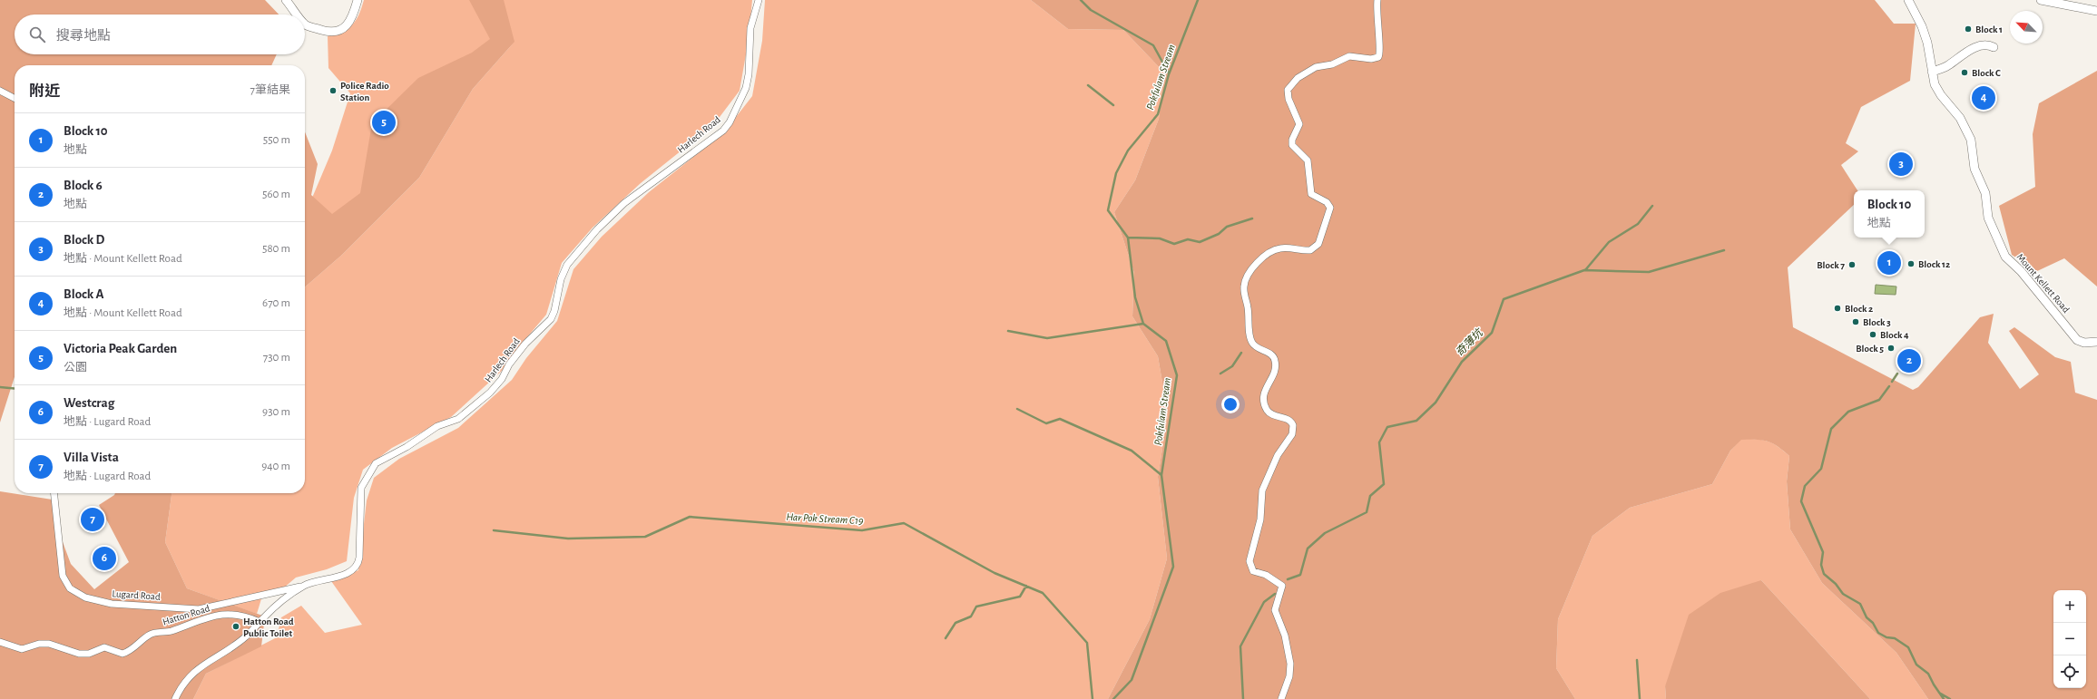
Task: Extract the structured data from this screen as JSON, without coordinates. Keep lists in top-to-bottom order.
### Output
{
  "streets": {
    "street": [
      "Harlech Road",
      "Mount Kellett Road",
      "Lugard Road",
      "Hatton Road"
    ]
  },
  "crossings": [
    ["Harlech Road", "Lugard Road"],
    ["Harlech Road", "Hatton Road"]
  ],
  "water": ["Pokfulam Stream", "奇薄坑", "Har Pok Stream C19"],
  "places": [
    "Block 1",
    "Block C",
    "Police Radio Station",
    "Block 12",
    "Block 7",
    "Block 2",
    "Block 3",
    "Block 4",
    "Block 5",
    "Hatton Road Public Toilet"
  ],
  "north": "top left",
  "page": {
    "search": "搜尋地點",
    "heading": ["附近", "7筆結果"],
    "pins": [
      "4",
      "5",
      "3",
      "1",
      "2",
      "7",
      "6"
    ],
    "list": [
      {
        "mark": "1",
        "name": "Block 10",
        "note": "地點",
        "value": "550 m"
      },
      {
        "mark": "2",
        "name": "Block 6",
        "note": "地點",
        "value": "560 m"
      },
      {
        "mark": "3",
        "name": "Block D",
        "note": "地點 · Mount Kellett Road",
        "value": "580 m"
      },
      {
        "mark": "4",
        "name": "Block A",
        "note": "地點 · Mount Kellett Road",
        "value": "670 m"
      },
      {
        "mark": "5",
        "name": "Victoria Peak Garden",
        "note": "公園",
        "value": "730 m"
      },
      {
        "mark": "6",
        "name": "Westcrag",
        "note": "地點 · Lugard Road",
        "value": "930 m"
      },
      {
        "mark": "7",
        "name": "Villa Vista",
        "note": "地點 · Lugard Road",
        "value": "940 m"
      }
    ],
    "popup": ["Block 10", "地點"],
    "map_buttons": ["+", "−"]
  }
}
